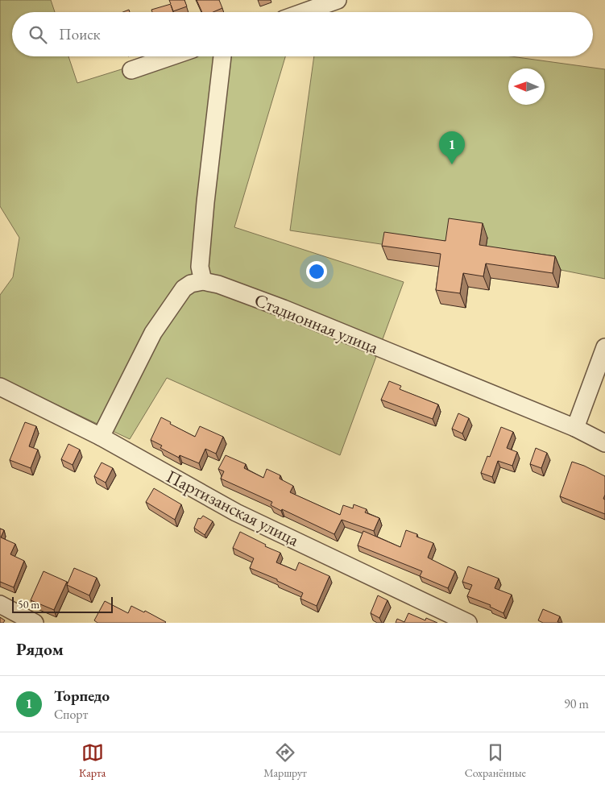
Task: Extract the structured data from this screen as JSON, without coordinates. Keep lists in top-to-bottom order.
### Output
{
  "streets": {
    "street": ["Стадионная улица", "Партизанская улица"]
  },
  "scale_bar": "50 m",
  "north": "left",
  "page": {
    "search": "Поиск",
    "pins": "1",
    "scale": "50 m",
    "heading": "Рядом",
    "list": [
      {
        "mark": "1",
        "name": "Торпедо",
        "note": "Спорт",
        "value": "90 m"
      }
    ],
    "nav": ["Карта", "Маршрут", "Сохранённые"]
  }
}
